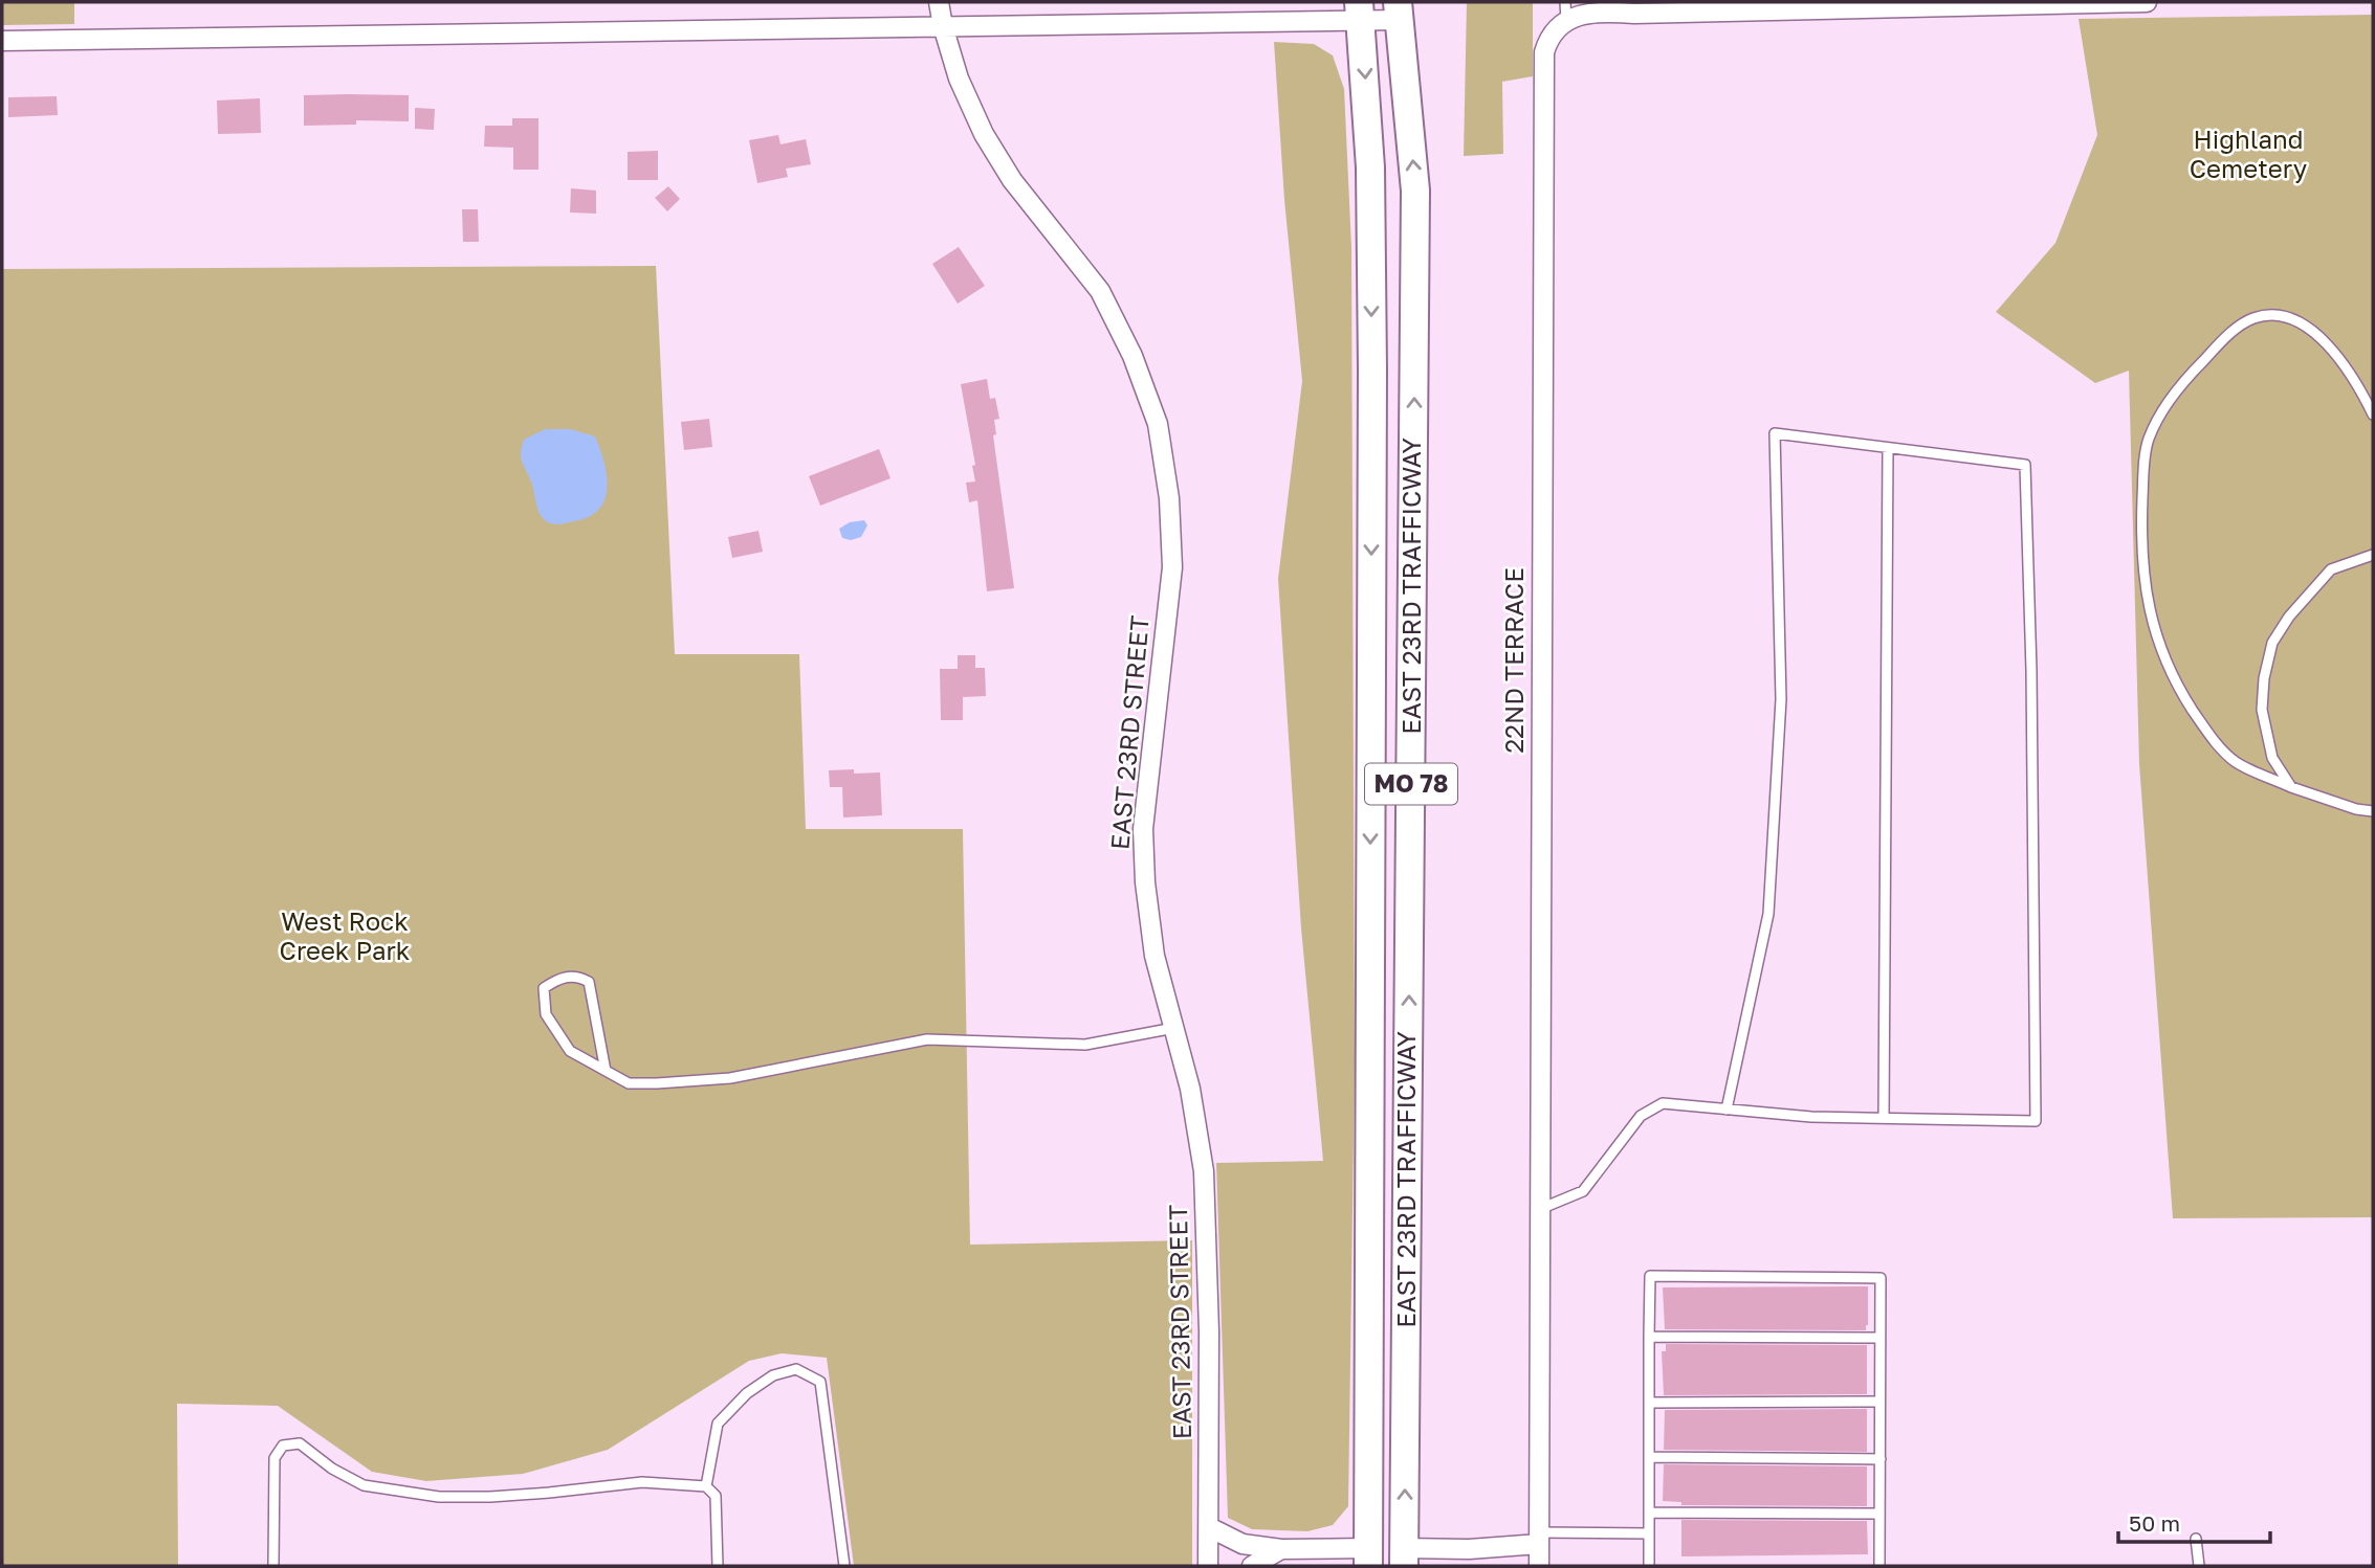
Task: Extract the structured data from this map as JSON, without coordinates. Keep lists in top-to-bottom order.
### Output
{
  "streets": {
    "main road": ["EAST 23RD TRAFFICWAY", "MO 78"],
    "street": ["22ND TERRACE", "EAST 23RD STREET"]
  },
  "parks": ["Highland Cemetery", "West Rock Creek Park"],
  "scale_bar": "50 m"
}
